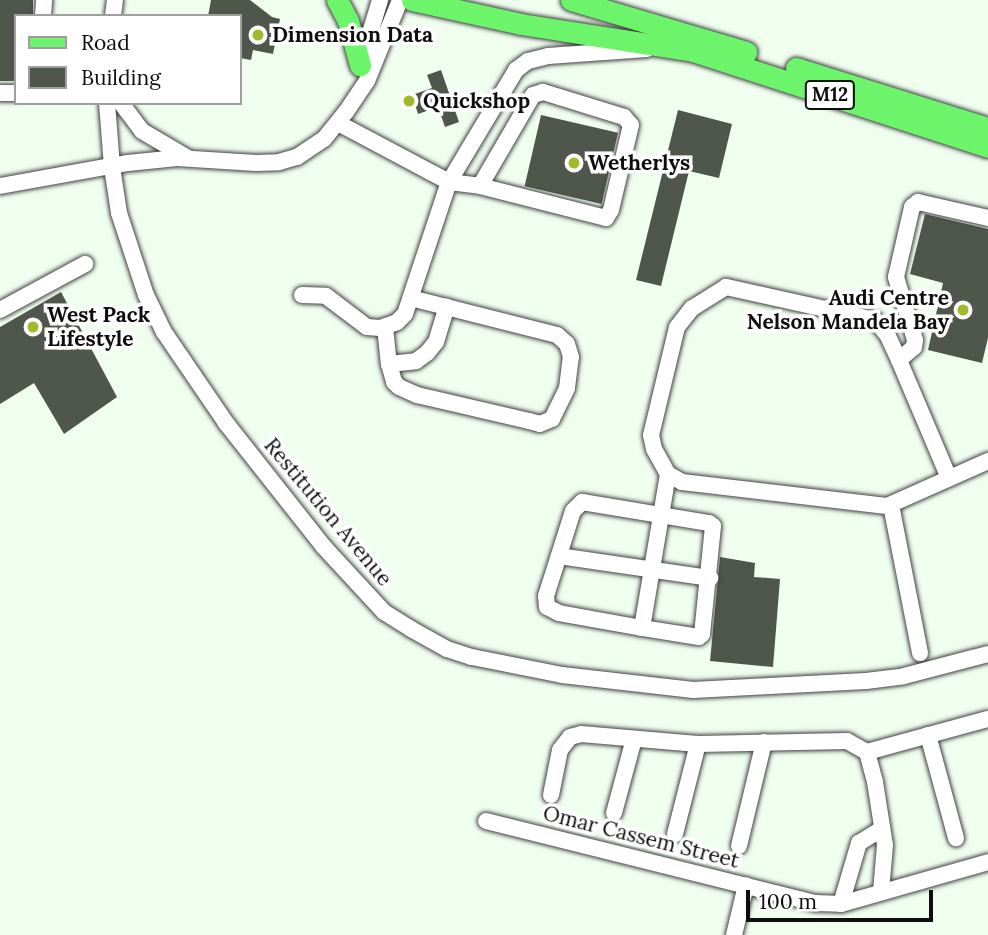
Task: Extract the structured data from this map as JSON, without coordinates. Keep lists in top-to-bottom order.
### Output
{
  "streets": {
    "main road": ["M12"],
    "street": ["Restitution Avenue", "Omar Cassem Street"]
  },
  "places": [
    "Dimension Data",
    "Quickshop",
    "Wetherlys",
    "Audi Centre Nelson Mandela Bay",
    "West Pack Lifestyle"
  ],
  "legend": ["Road", "Building"],
  "scale_bar": "100 m"
}
